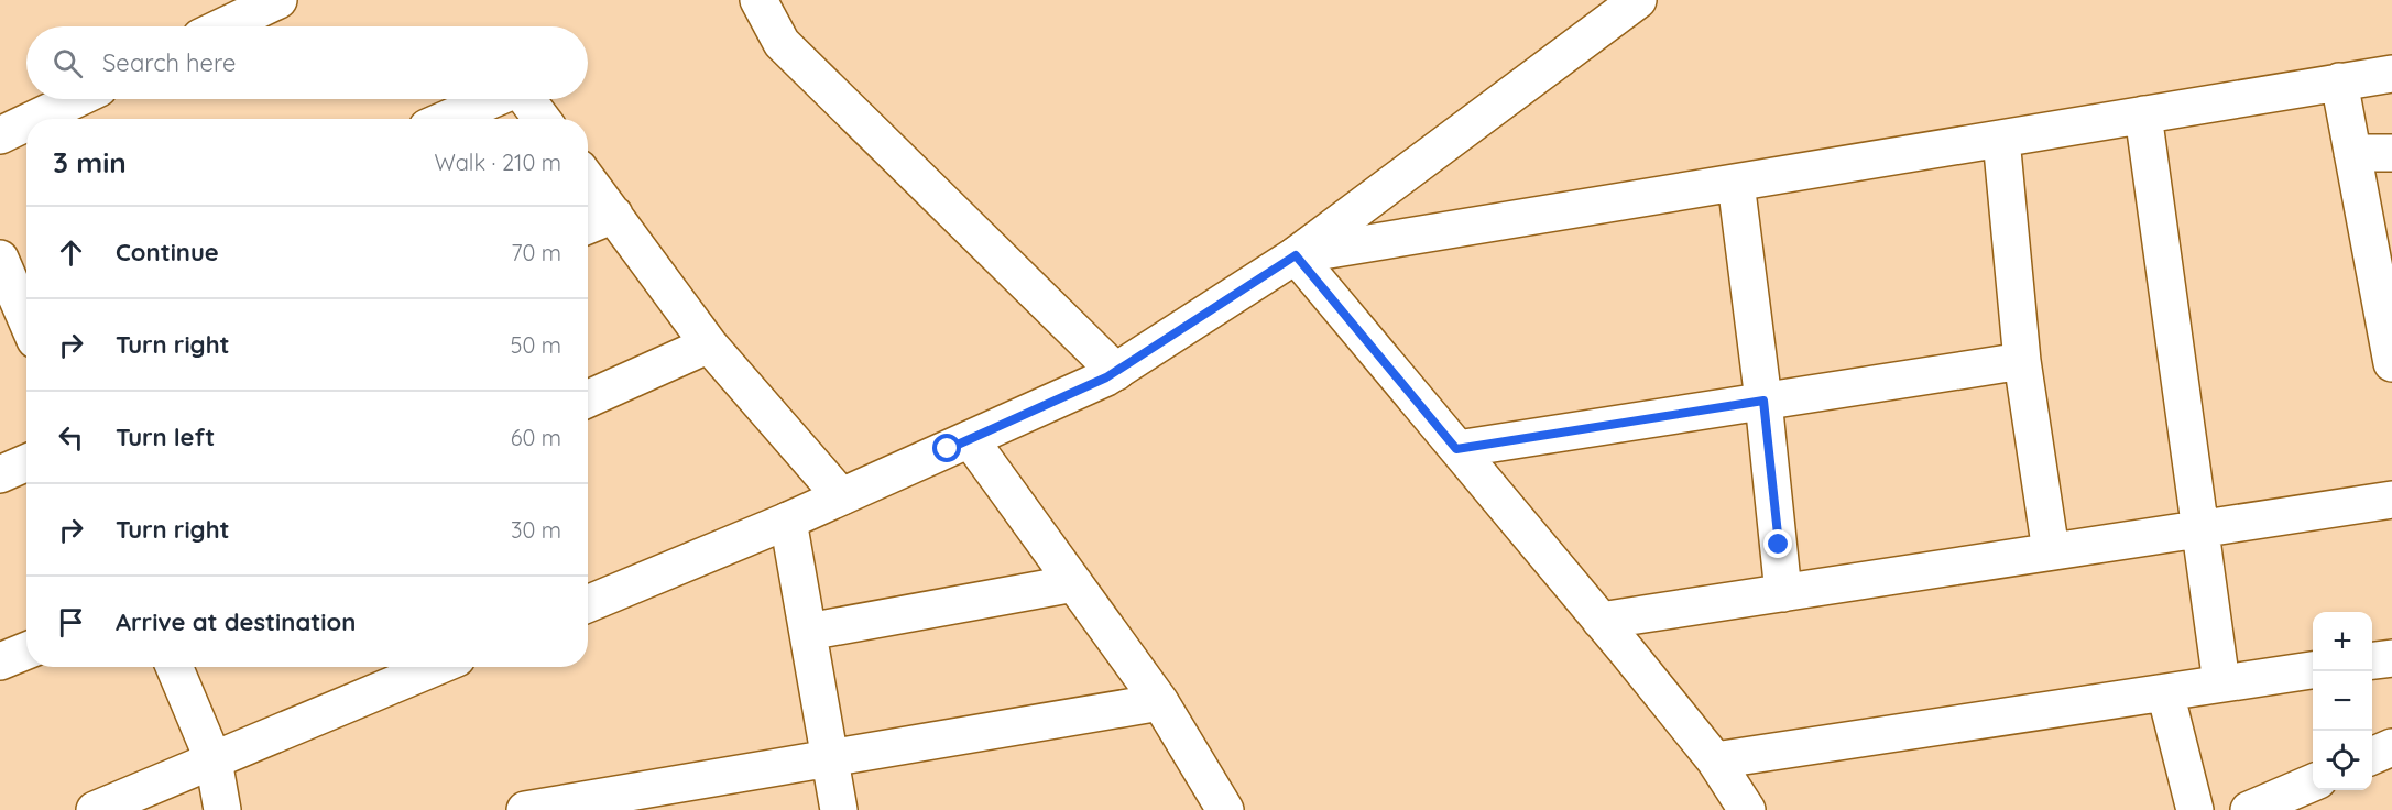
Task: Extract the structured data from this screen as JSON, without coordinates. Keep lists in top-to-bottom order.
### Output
{
  "page": {
    "search": "Search here",
    "heading": ["3 min", "Walk · 210 m"],
    "list": [
      ["Continue", "70 m"],
      ["Turn right", "50 m"],
      ["Turn left", "60 m"],
      ["Turn right", "30 m"],
      "Arrive at destination"
    ],
    "map_buttons": ["+", "−"]
  }
}
